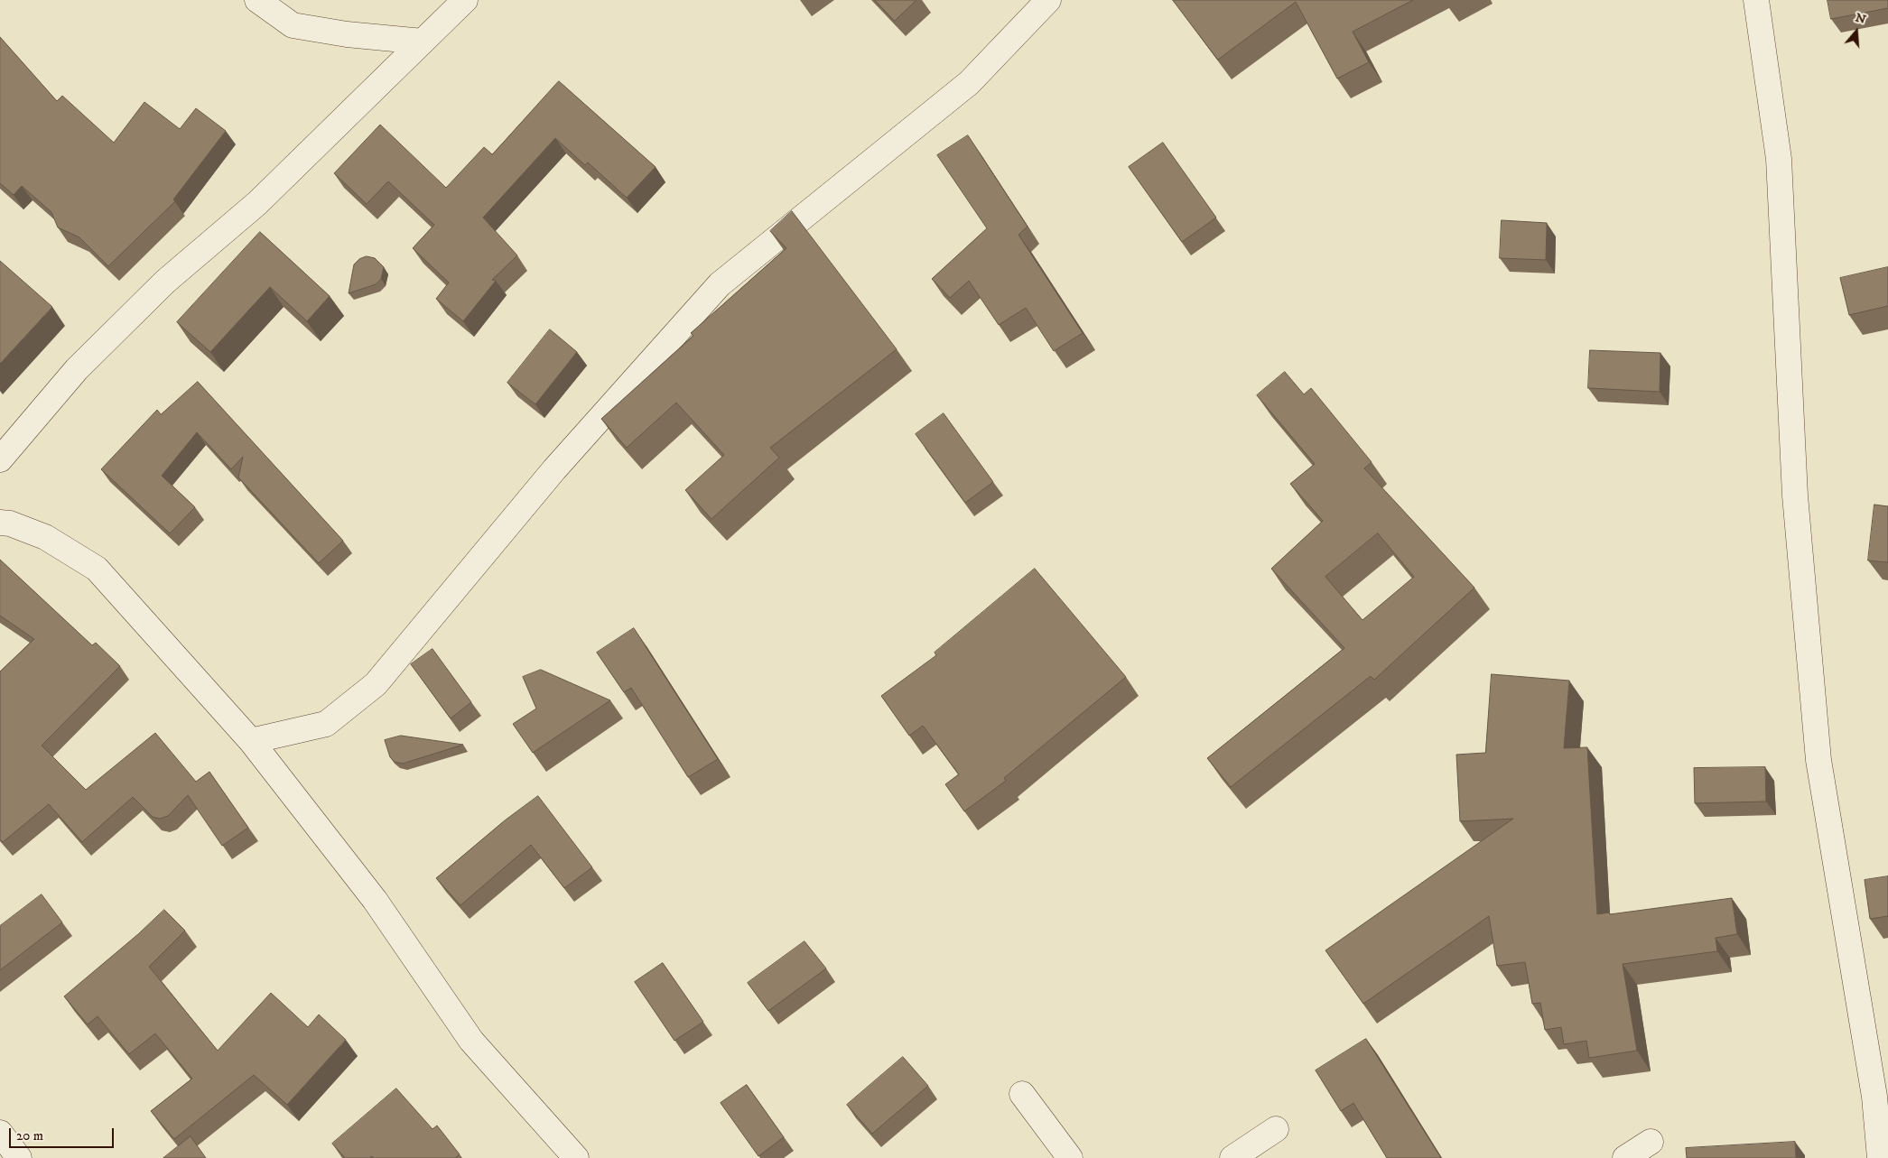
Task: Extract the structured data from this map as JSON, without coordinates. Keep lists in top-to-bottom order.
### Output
{
  "scale_bar": "20 m",
  "north": "top"
}
